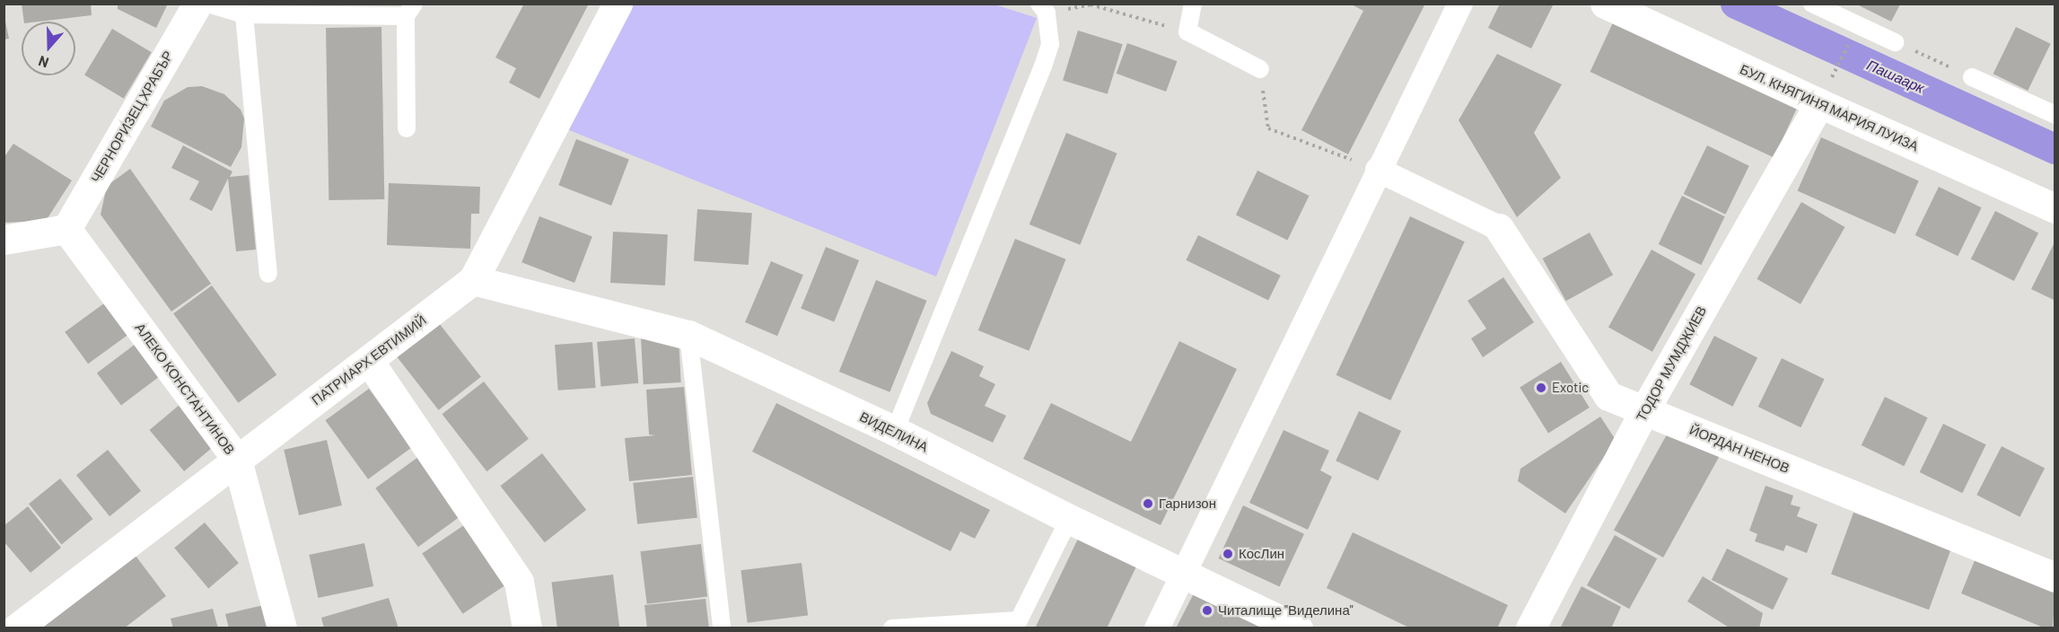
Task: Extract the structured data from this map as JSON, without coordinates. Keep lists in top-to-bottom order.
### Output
{
  "streets": {
    "street": [
      "БУЛ. КНЯГИНЯ МАРИЯ ЛУИЗА",
      "ЧЕРНОРИЗЕЦ ХРАБЪР",
      "ПАТРИАРХ ЕВТИМИЙ",
      "ТОДОР МУМДЖИЕВ",
      "АЛЕКО КОНСТАНТИНОВ",
      "ВИДЕЛИНА",
      "ЙОРДАН НЕНОВ"
    ]
  },
  "crossings": [
    ["БУЛ. КНЯГИНЯ МАРИЯ ЛУИЗА", "ТОДОР МУМДЖИЕВ"],
    ["ЧЕРНОРИЗЕЦ ХРАБЪР", "АЛЕКО КОНСТАНТИНОВ"],
    ["ПАТРИАРХ ЕВТИМИЙ", "АЛЕКО КОНСТАНТИНОВ"],
    ["ПАТРИАРХ ЕВТИМИЙ", "ВИДЕЛИНА"],
    ["ТОДОР МУМДЖИЕВ", "ЙОРДАН НЕНОВ"]
  ],
  "water": ["Пашаарк"],
  "places": [
    "Exotic",
    "Гарнизон",
    "КосЛин",
    "Читалище \"Виделина\""
  ],
  "north": "bottom"
}
